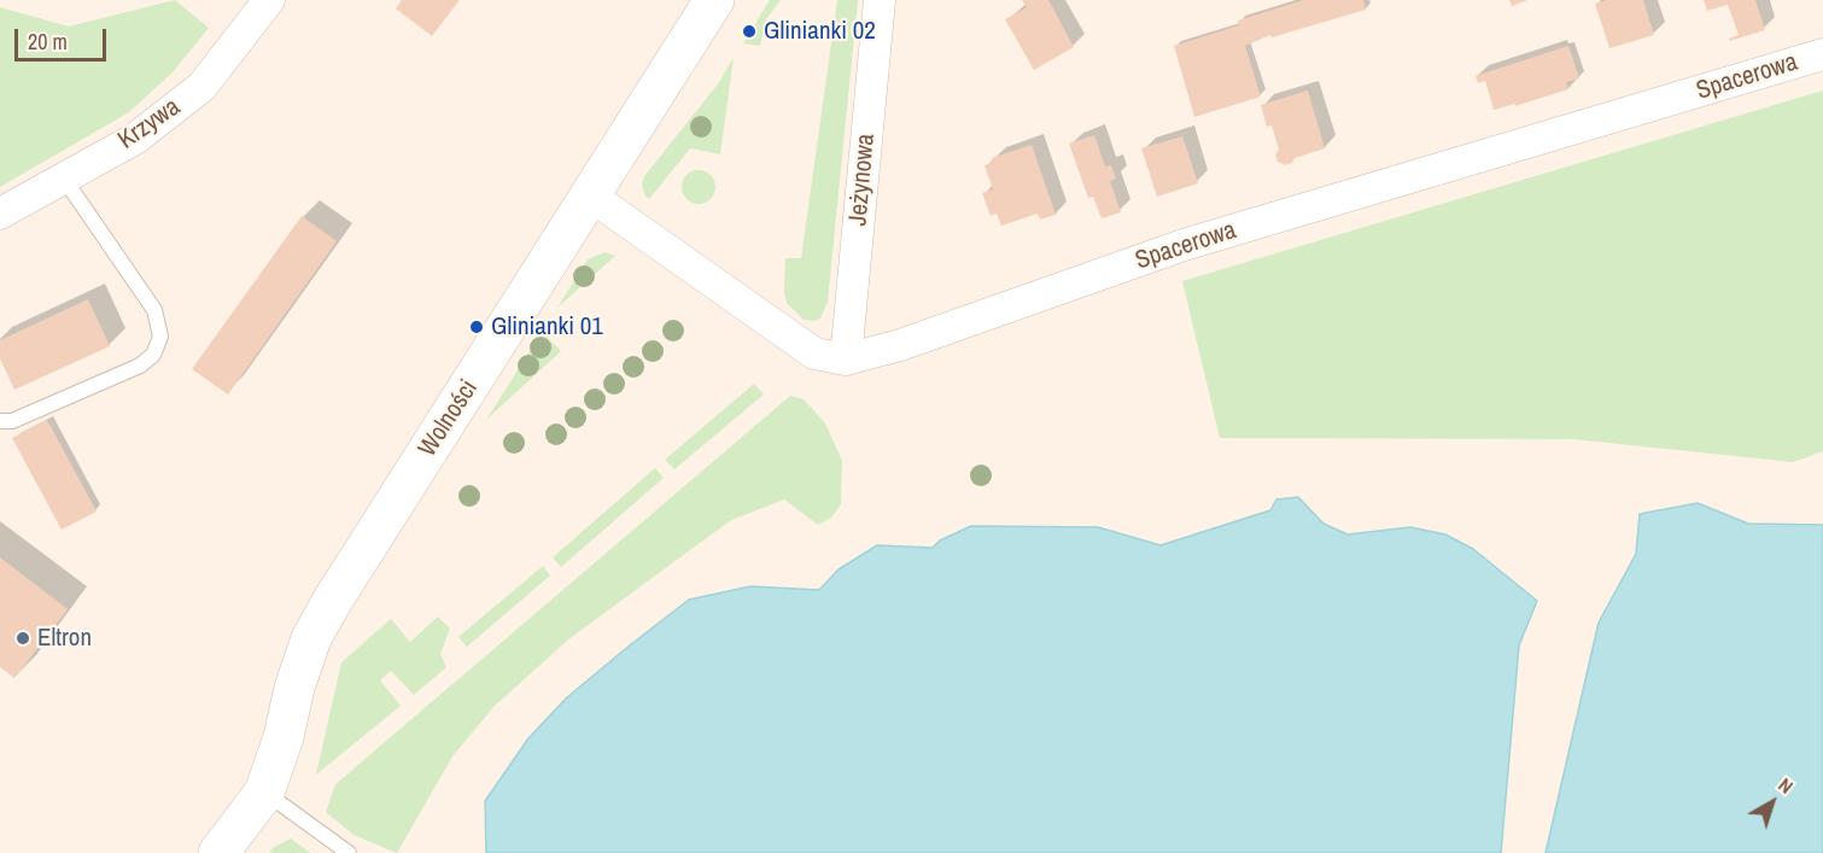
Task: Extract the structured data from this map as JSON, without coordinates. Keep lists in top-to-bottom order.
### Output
{
  "streets": {
    "street": [
      "Spacerowa",
      "Krzywa",
      "Jeżynowa",
      "Wolności"
    ]
  },
  "crossings": [
    ["Spacerowa", "Jeżynowa"],
    ["Spacerowa", "Wolności"]
  ],
  "places": ["Glinianki 02", "Glinianki 01", "Eltron"],
  "scale_bar": "20 m",
  "north": "top right"
}
